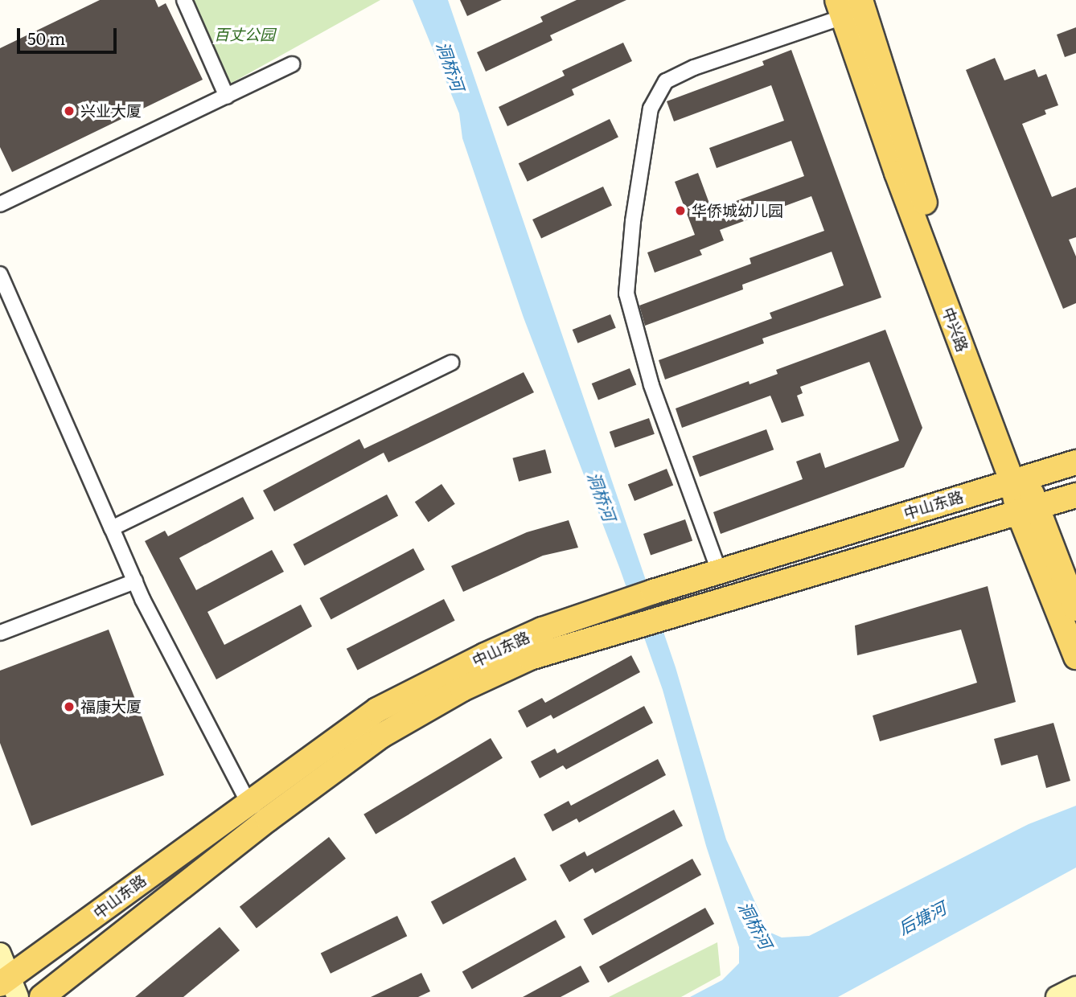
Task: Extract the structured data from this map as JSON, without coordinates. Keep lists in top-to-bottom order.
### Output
{
  "streets": {
    "main road": ["中兴路", "中山东路"]
  },
  "crossings": [
    ["中兴路", "中山东路"]
  ],
  "water": ["洞桥河", "后塘河"],
  "parks": ["百丈公园"],
  "places": ["兴业大厦", "华侨城幼儿园", "福康大厦"],
  "scale_bar": "50 m"
}
